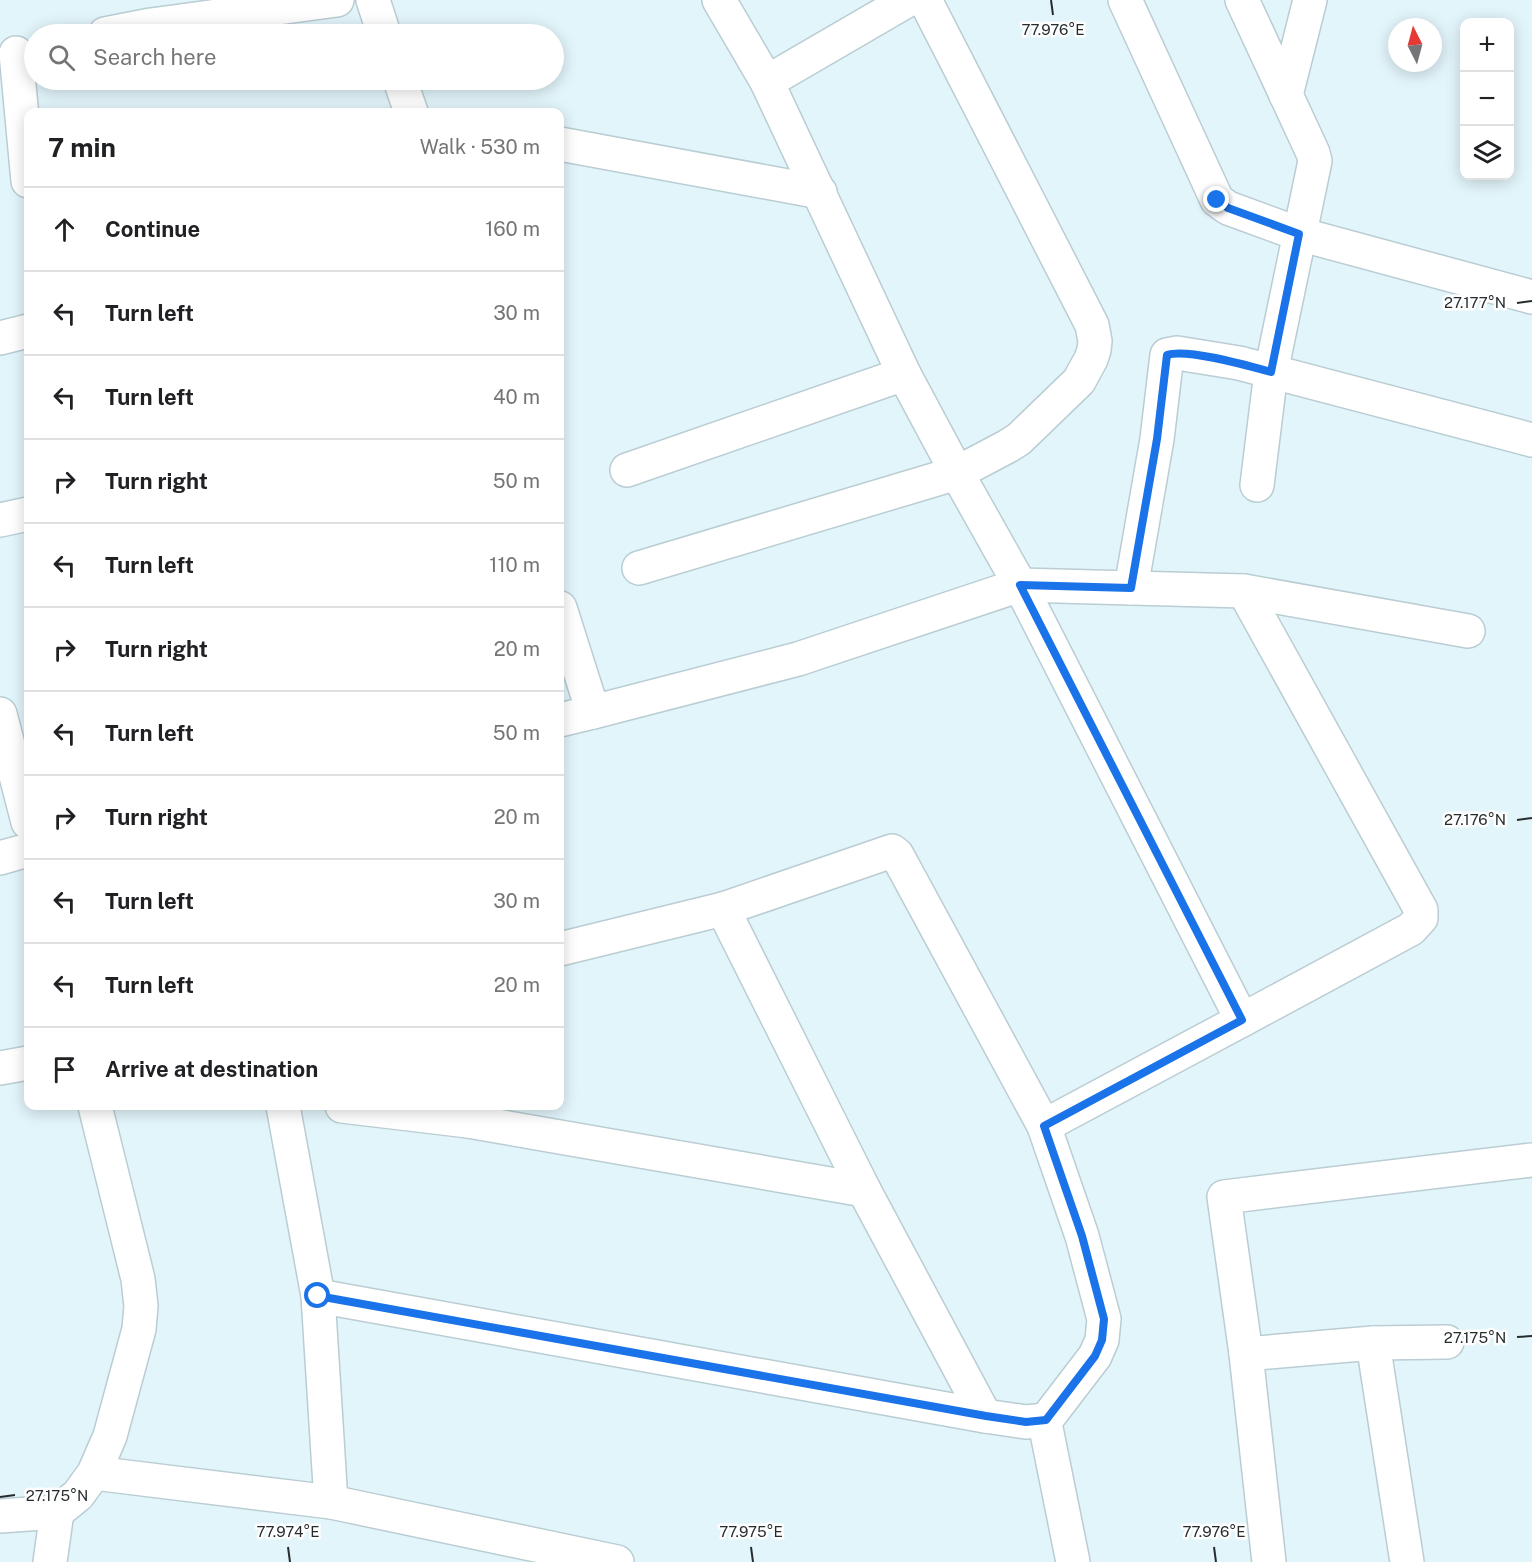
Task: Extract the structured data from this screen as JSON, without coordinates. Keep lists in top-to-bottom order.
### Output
{
  "north": "top",
  "page": {
    "map_buttons": ["+", "−"],
    "search": "Search here",
    "heading": ["7 min", "Walk · 530 m"],
    "list": [
      ["Continue", "160 m"],
      ["Turn left", "30 m"],
      ["Turn left", "40 m"],
      ["Turn right", "50 m"],
      ["Turn left", "110 m"],
      ["Turn right", "20 m"],
      ["Turn left", "50 m"],
      ["Turn right", "20 m"],
      ["Turn left", "30 m"],
      ["Turn left", "20 m"],
      "Arrive at destination"
    ]
  },
  "coordinates": [
    "77.976°E",
    "27.177°N",
    "27.176°N",
    "27.175°N",
    "77.974°E",
    "77.975°E"
  ]
}
